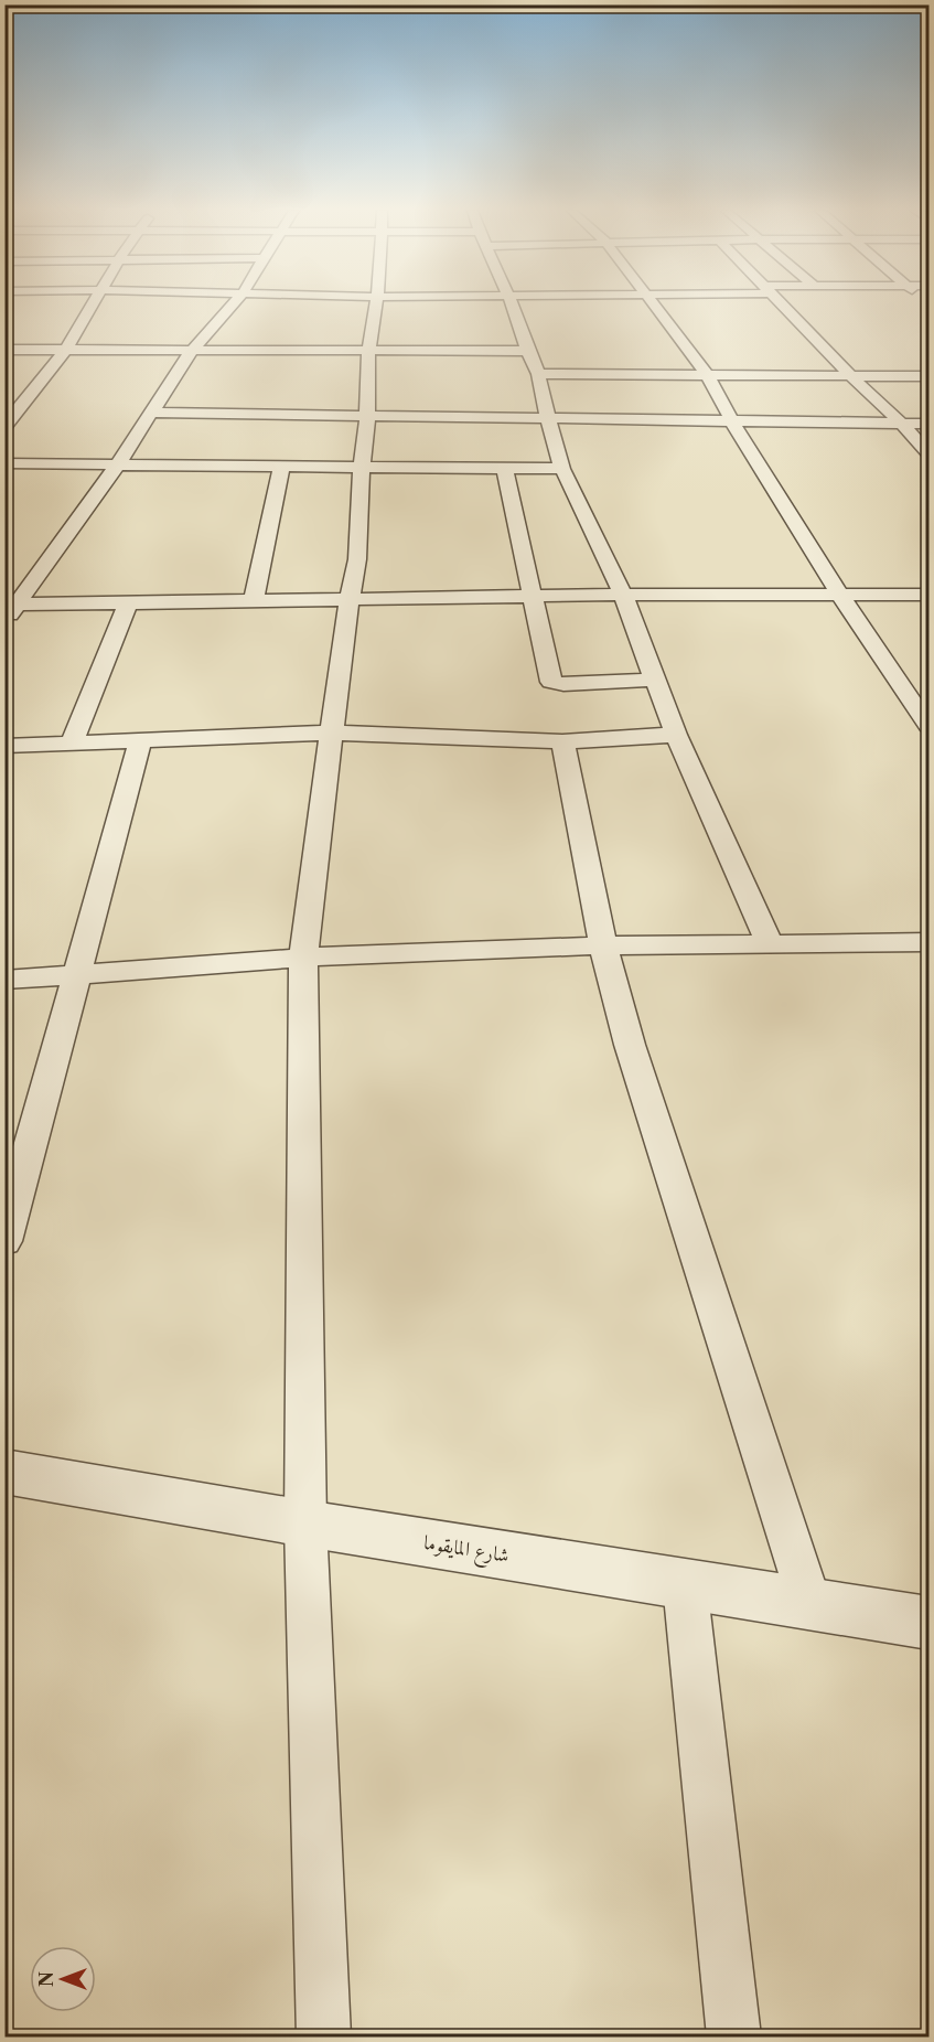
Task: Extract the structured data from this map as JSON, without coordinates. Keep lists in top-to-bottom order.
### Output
{
  "streets": {
    "street": ["شارع المايقوما"]
  },
  "north": "left"
}
